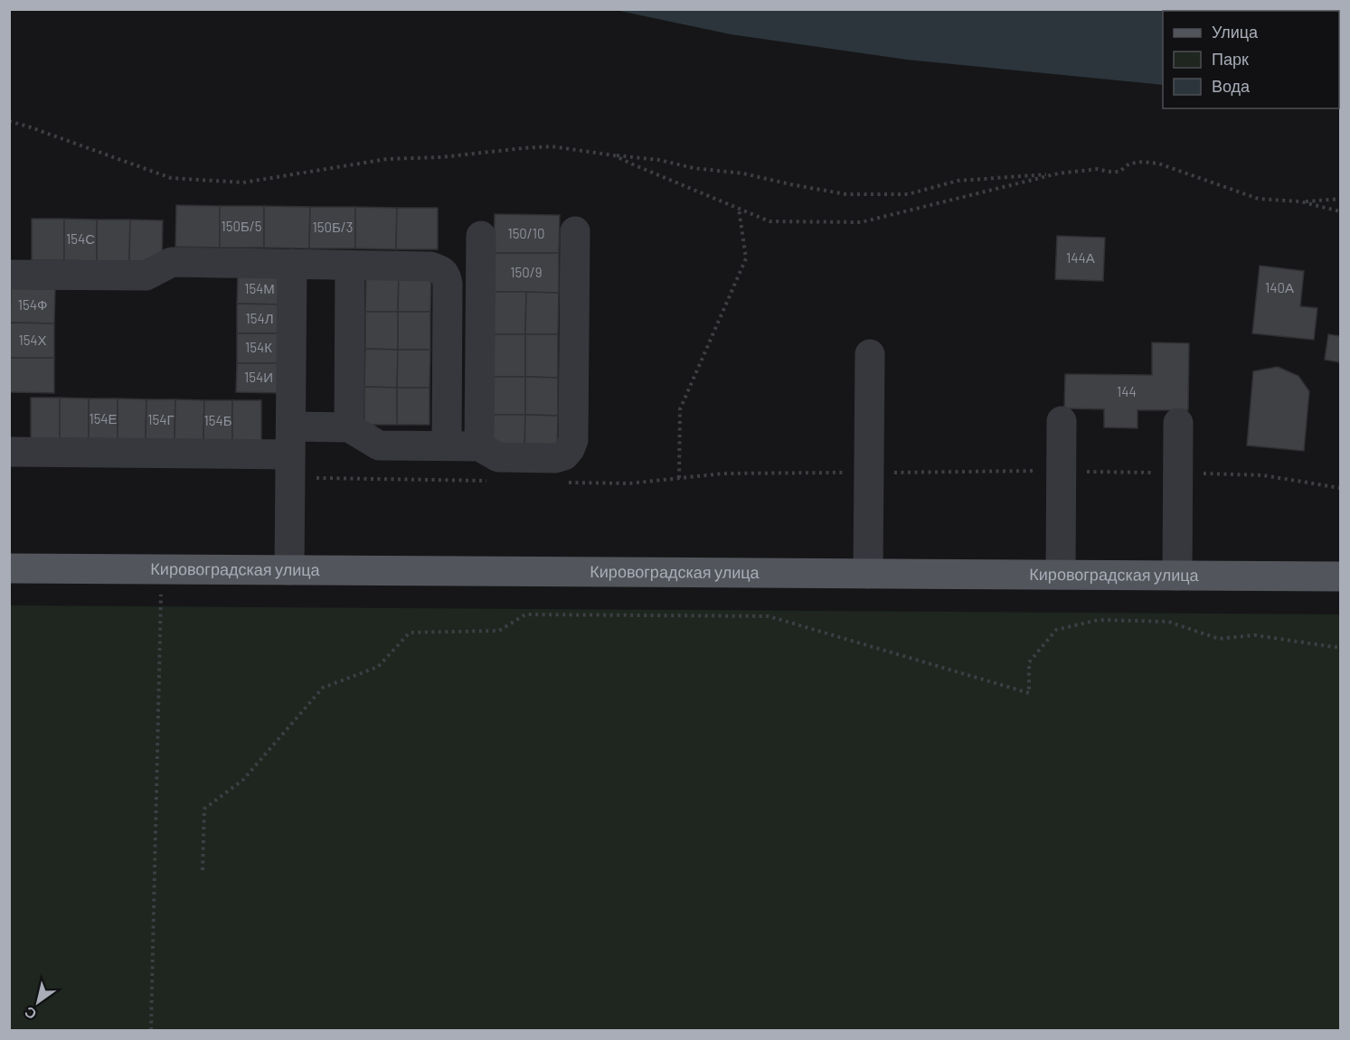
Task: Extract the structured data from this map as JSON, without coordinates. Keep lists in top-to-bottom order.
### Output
{
  "streets": {
    "main road": ["Кировоградская улица"]
  },
  "house_numbers": [
    "150Б/5",
    "150Б/3",
    "150/10",
    "154С",
    "144А",
    "150/9",
    "140А",
    "154М",
    "154Ф",
    "154Л",
    "154Х",
    "154К",
    "154И",
    "144",
    "154Е",
    "154Г",
    "154Б"
  ],
  "legend": ["Улица", "Парк", "Вода"],
  "north": "bottom left"
}
